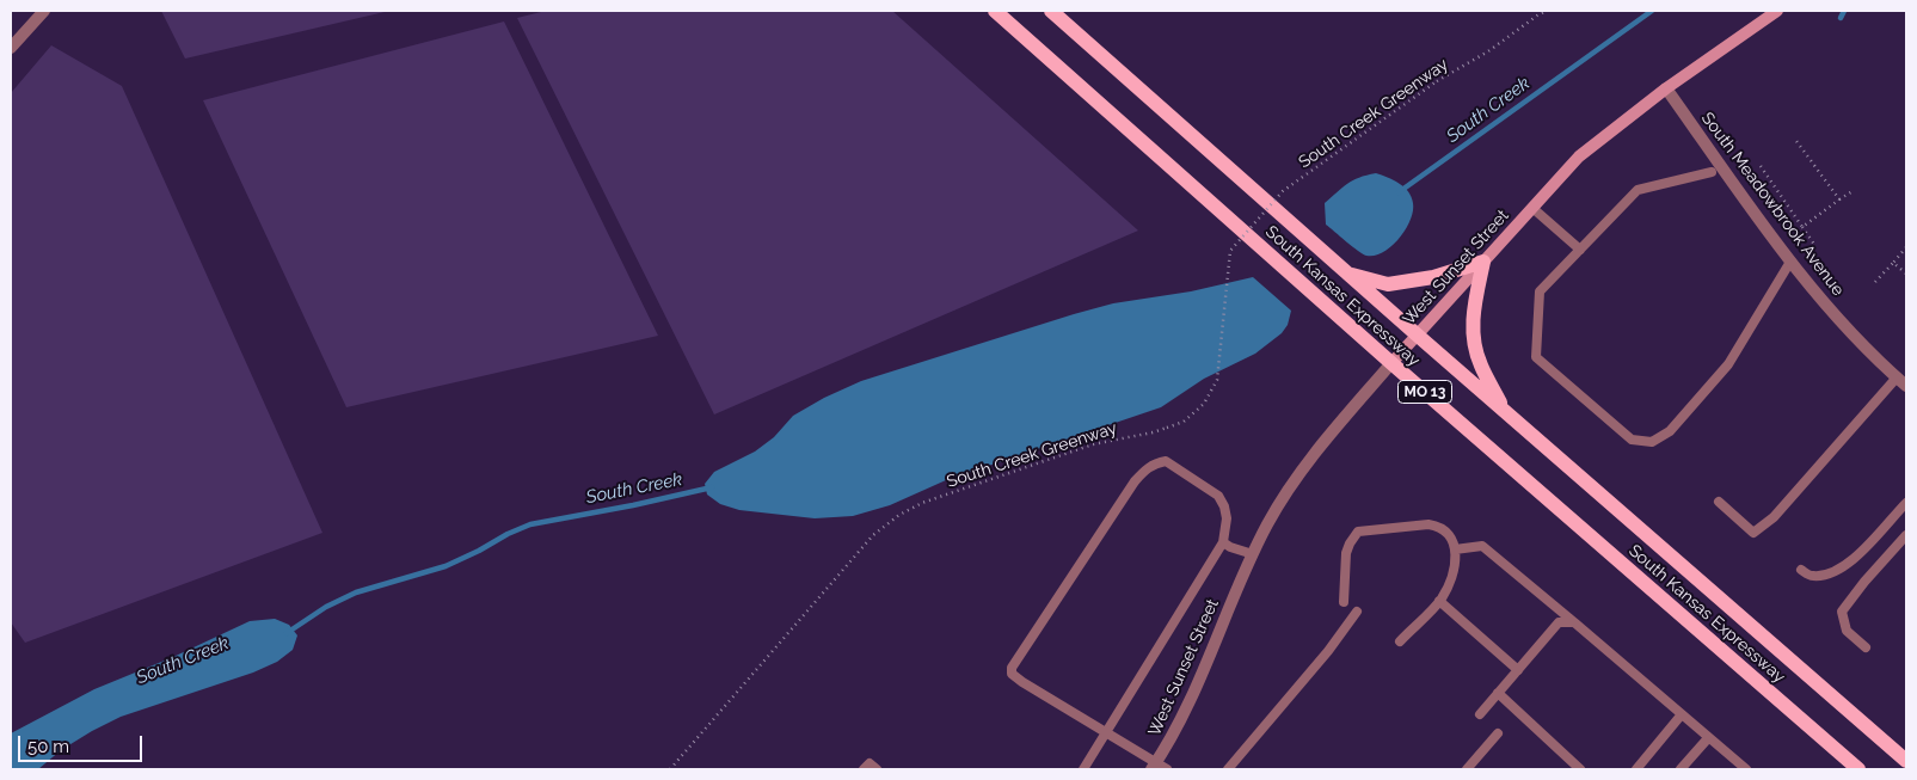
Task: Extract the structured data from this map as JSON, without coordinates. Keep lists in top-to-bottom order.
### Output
{
  "streets": {
    "main road": ["West Sunset Street", "South Kansas Expressway", "MO 13"],
    "street": ["South Meadowbrook Avenue"],
    "path": ["South Creek Greenway"]
  },
  "crossings": [
    ["South Meadowbrook Avenue", "West Sunset Street"],
    ["West Sunset Street", "South Kansas Expressway"]
  ],
  "water": ["South Creek"],
  "scale_bar": "50 m"
}
